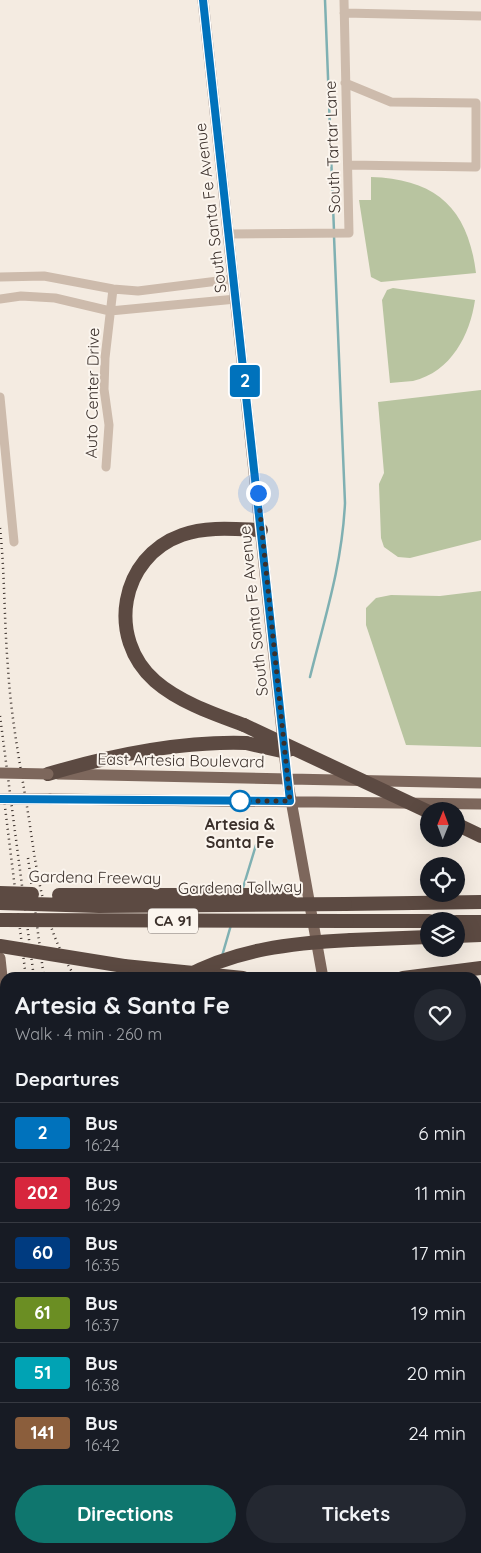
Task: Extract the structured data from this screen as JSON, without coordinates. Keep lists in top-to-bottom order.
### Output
{
  "streets": {
    "highway": ["Gardena Freeway", "Gardena Tollway", "CA 91"],
    "main road": ["South Santa Fe Avenue", "East Artesia Boulevard"],
    "street": ["South Tartar Lane", "Auto Center Drive"]
  },
  "crossings": [
    ["South Tartar Lane", "South Santa Fe Avenue"],
    ["South Santa Fe Avenue", "East Artesia Boulevard"],
    ["Gardena Freeway", "Gardena Tollway"]
  ],
  "places": ["Artesia & Santa Fe"],
  "lines": ["bus line 2"],
  "north": "top",
  "page": {
    "on_map": "2",
    "heading": [
      ["Artesia & Santa Fe", "Walk · 4 min · 260 m"],
      "Departures"
    ],
    "list": [
      {
        "mark": "2",
        "name": "Bus",
        "note": "16:24",
        "value": "6 min"
      },
      {
        "mark": "202",
        "name": "Bus",
        "note": "16:29",
        "value": "11 min"
      },
      {
        "mark": "60",
        "name": "Bus",
        "note": "16:35",
        "value": "17 min"
      },
      {
        "mark": "61",
        "name": "Bus",
        "note": "16:37",
        "value": "19 min"
      },
      {
        "mark": "51",
        "name": "Bus",
        "note": "16:38",
        "value": "20 min"
      },
      {
        "mark": "141",
        "name": "Bus",
        "note": "16:42",
        "value": "24 min"
      }
    ],
    "buttons": ["Directions", "Tickets"]
  }
}
